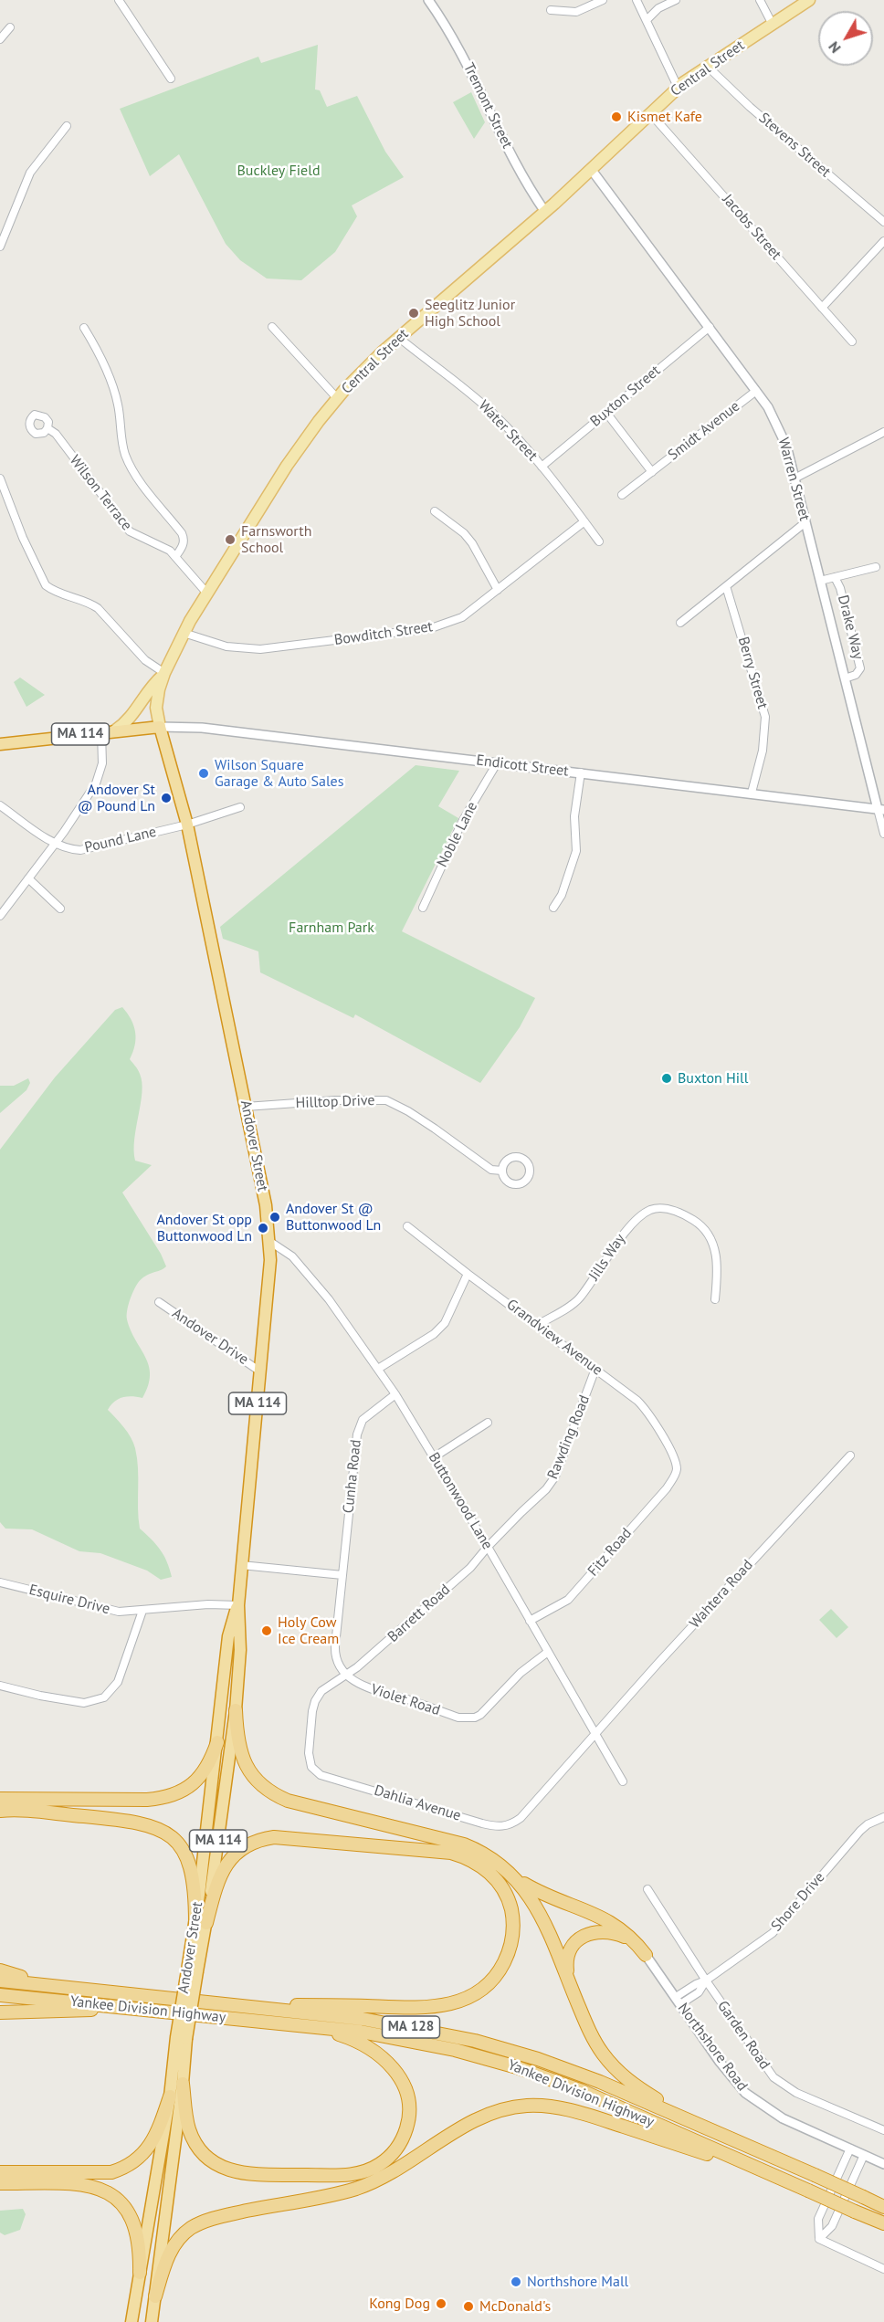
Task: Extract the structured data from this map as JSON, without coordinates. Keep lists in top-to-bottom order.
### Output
{
  "streets": {
    "highway": [
      "MA 114",
      "Andover Street",
      "Yankee Division Highway",
      "MA 128"
    ],
    "main road": ["Central Street"],
    "street": [
      "Tremont Street",
      "Stevens Street",
      "Jacobs Street",
      "Buxton Street",
      "Water Street",
      "Smidt Avenue",
      "Warren Street",
      "Wilson Terrace",
      "Drake Way",
      "Bowditch Street",
      "Berry Street",
      "Endicott Street",
      "Noble Lane",
      "Pound Lane",
      "Hilltop Drive",
      "Jills Way",
      "Andover Drive",
      "Grandview Avenue",
      "Rawding Road",
      "Cunha Road",
      "Buttonwood Lane",
      "Fitz Road",
      "Wahtera Road",
      "Esquire Drive",
      "Barrett Road",
      "Violet Road",
      "Dahlia Avenue",
      "Shore Drive",
      "Garden Road",
      "Northshore Road"
    ]
  },
  "crossings": [
    ["Central Street", "Tremont Street"],
    ["Central Street", "Stevens Street"],
    ["Central Street", "Jacobs Street"],
    ["Central Street", "Water Street"],
    ["Central Street", "Warren Street"],
    ["Central Street", "Wilson Terrace"],
    ["Central Street", "Bowditch Street"],
    ["Central Street", "MA 114"],
    ["Central Street", "Endicott Street"],
    ["Central Street", "Andover Street"],
    ["Buxton Street", "Water Street"],
    ["Buxton Street", "Warren Street"],
    ["Water Street", "Bowditch Street"],
    ["Smidt Avenue", "Warren Street"],
    ["Warren Street", "Drake Way"],
    ["Warren Street", "Endicott Street"],
    ["Berry Street", "Endicott Street"],
    ["MA 114", "Endicott Street"],
    ["MA 114", "Andover Street"],
    ["Endicott Street", "Noble Lane"],
    ["Endicott Street", "Andover Street"],
    ["Pound Lane", "Andover Street"],
    ["Hilltop Drive", "Andover Street"],
    ["Andover Street", "Andover Drive"],
    ["Andover Street", "Buttonwood Lane"],
    ["Andover Street", "Esquire Drive"],
    ["Jills Way", "Grandview Avenue"],
    ["Grandview Avenue", "Rawding Road"],
    ["Grandview Avenue", "Fitz Road"],
    ["Rawding Road", "Buttonwood Lane"],
    ["Rawding Road", "Barrett Road"],
    ["Cunha Road", "Buttonwood Lane"],
    ["Buttonwood Lane", "Fitz Road"],
    ["Buttonwood Lane", "Wahtera Road"],
    ["Buttonwood Lane", "Barrett Road"],
    ["Buttonwood Lane", "Violet Road"],
    ["Buttonwood Lane", "Dahlia Avenue"],
    ["Wahtera Road", "Dahlia Avenue"],
    ["Barrett Road", "Violet Road"],
    ["Barrett Road", "Dahlia Avenue"],
    ["Violet Road", "Dahlia Avenue"],
    ["Shore Drive", "Garden Road"],
    ["Shore Drive", "Northshore Road"]
  ],
  "parks": ["Buckley Field", "Farnham Park"],
  "places": [
    "Kismet Kafe",
    "Seeglitz Junior High School",
    "Farnsworth School",
    "Wilson Square Garage & Auto Sales",
    "Andover St @ Pound Ln",
    "Buxton Hill",
    "Andover St @ Buttonwood Ln",
    "Andover St opp Buttonwood Ln",
    "Holy Cow Ice Cream",
    "Northshore Mall",
    "Kong Dog",
    "McDonald's"
  ],
  "north": "bottom left"
}
